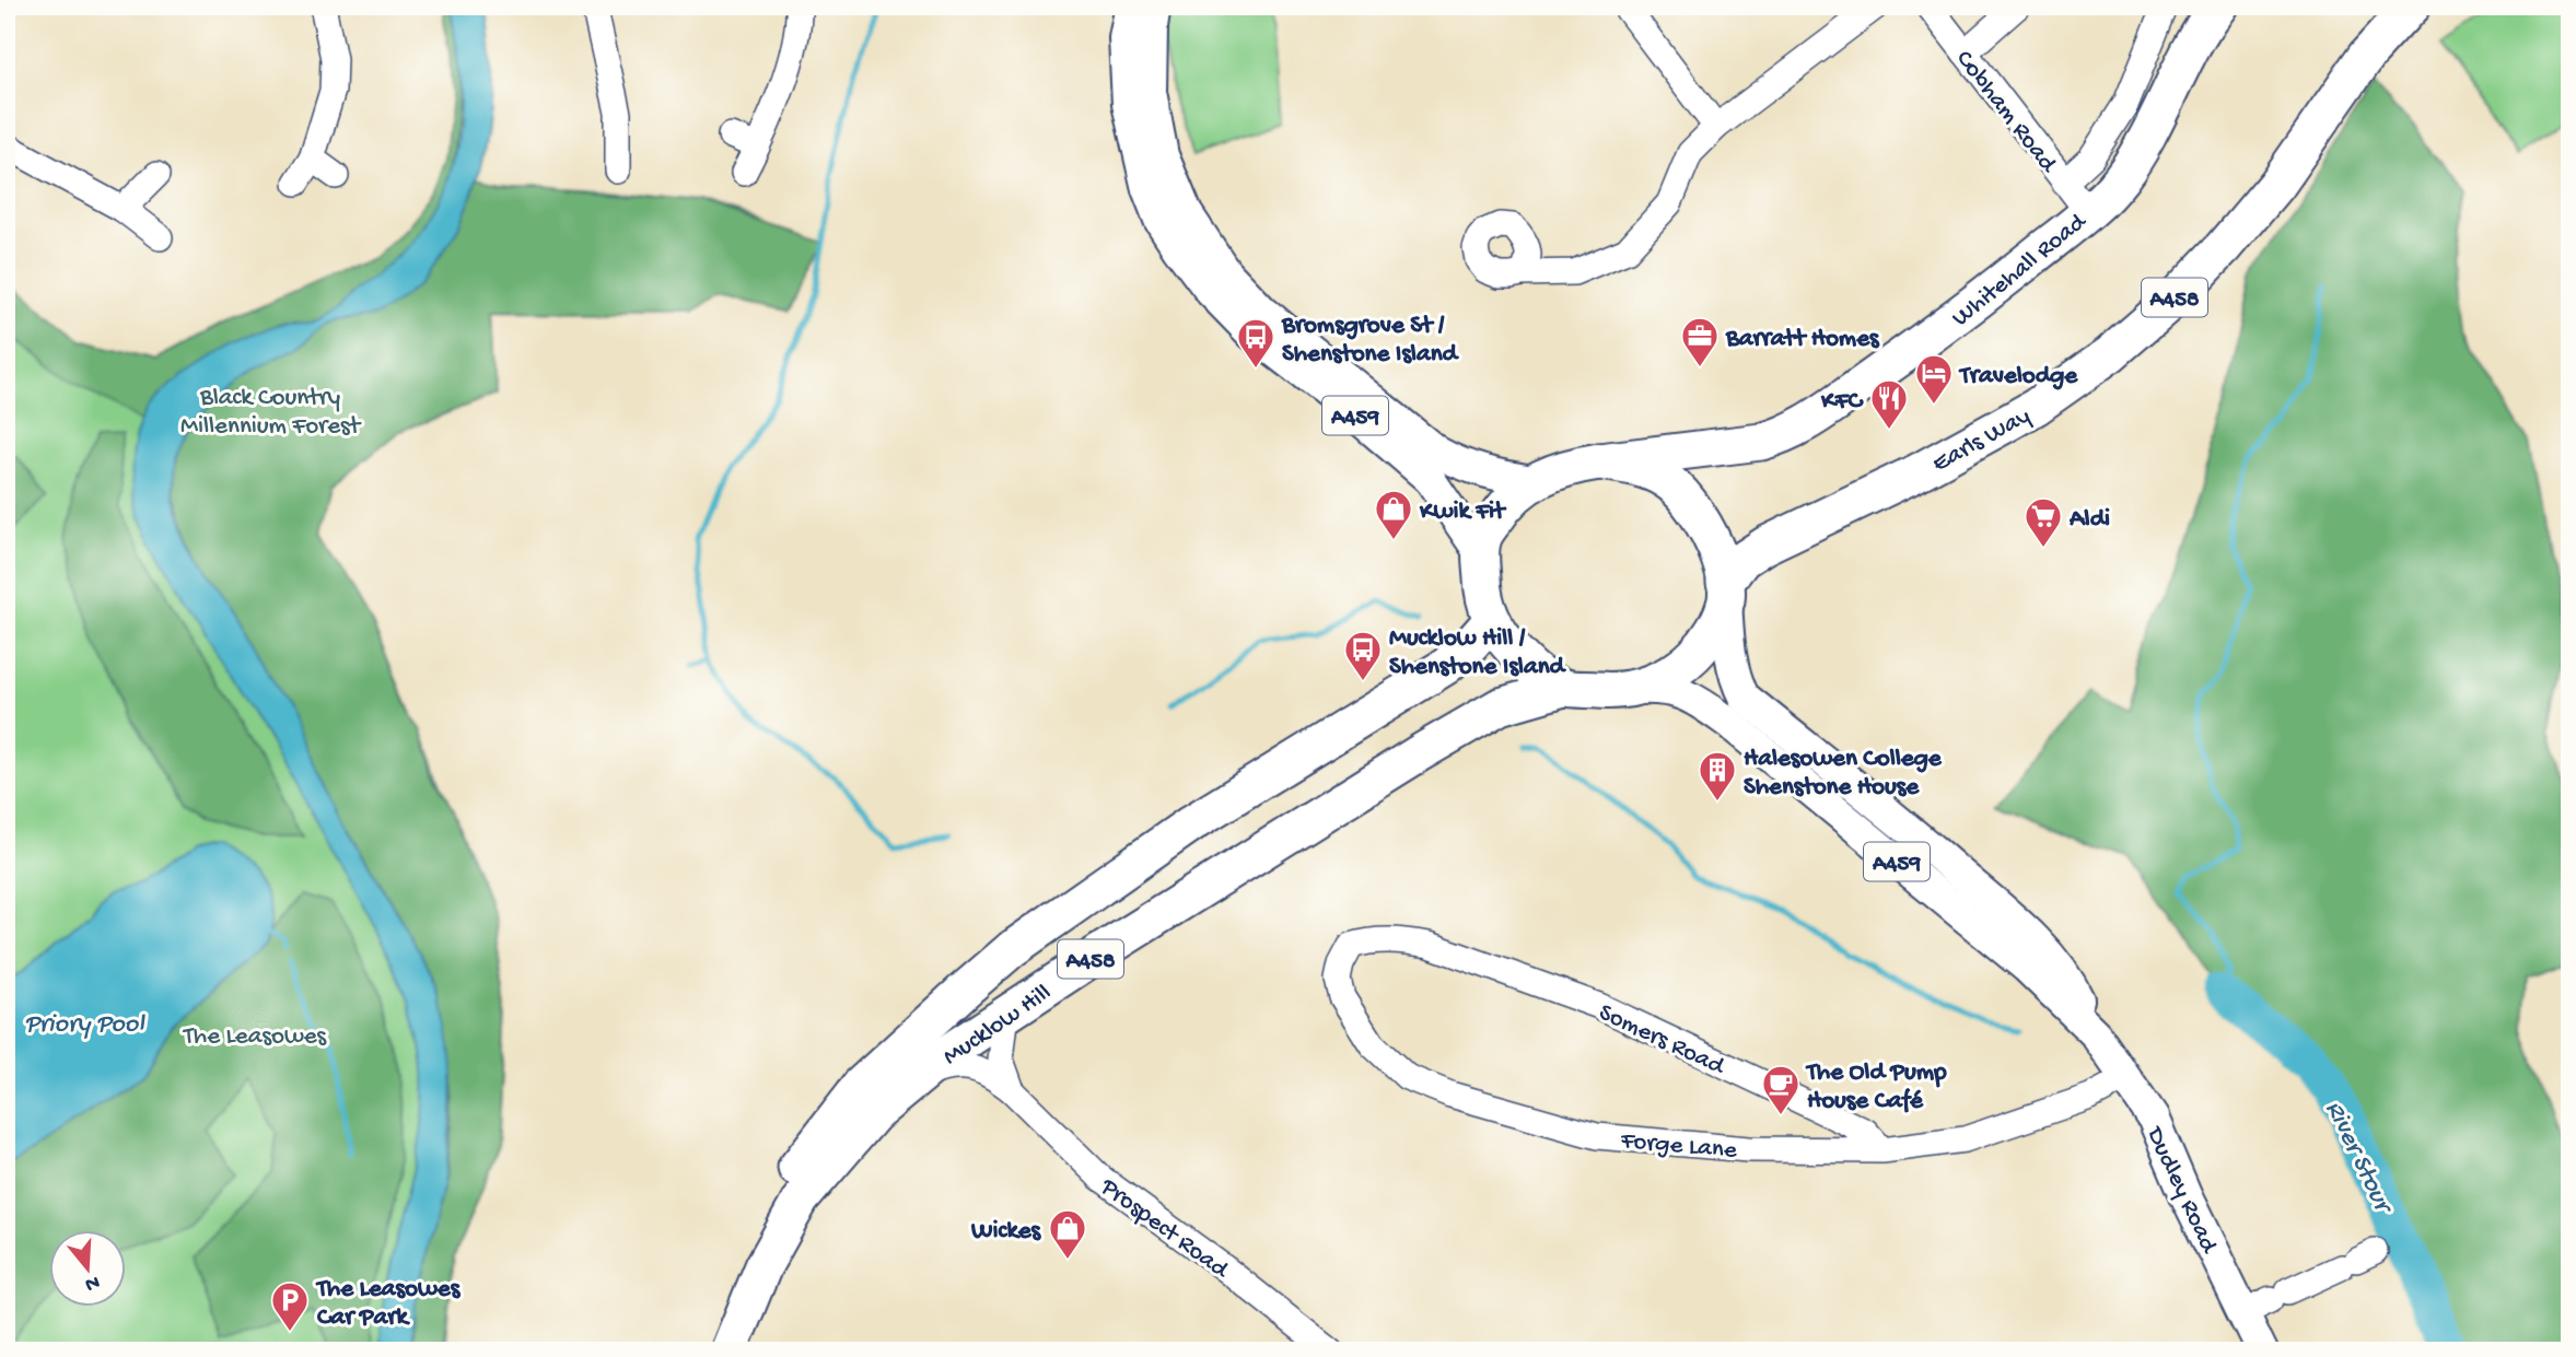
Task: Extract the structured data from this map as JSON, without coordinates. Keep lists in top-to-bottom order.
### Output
{
  "streets": {
    "highway": [
      "Whitehall Road",
      "A458",
      "Earls Way",
      "Mucklow Hill"
    ],
    "main road": ["A459", "Dudley Road"],
    "street": [
      "Cobham Road",
      "Somers Road",
      "Forge Lane",
      "Prospect Road"
    ]
  },
  "crossings": [
    ["Cobham Road", "Whitehall Road"],
    ["Whitehall Road", "A458"],
    ["Whitehall Road", "A459"],
    ["Whitehall Road", "Earls Way"],
    ["Whitehall Road", "Mucklow Hill"],
    ["A458", "A459"],
    ["A458", "Earls Way"],
    ["A458", "Mucklow Hill"],
    ["A459", "Earls Way"],
    ["A459", "Mucklow Hill"],
    ["A459", "Dudley Road"],
    ["Earls Way", "Mucklow Hill"],
    ["Mucklow Hill", "Prospect Road"],
    ["Somers Road", "Forge Lane"],
    ["Forge Lane", "Dudley Road"]
  ],
  "water": ["Priory Pool", "River Stour"],
  "parks": ["Black Country Millennium Forest", "The Leasowes"],
  "places": {
    "office": ["Barratt Homes"],
    "bus stop": ["Bromsgrove St / Shenstone Island", "Mucklow Hill / Shenstone Island"],
    "hotel": ["Travelodge"],
    "restaurant": ["KFC"],
    "shop": ["Kwik Fit", "Wickes"],
    "supermarket": ["Aldi"],
    "building": ["Halesowen College Shenstone House"],
    "cafe": ["The Old Pump House Café"],
    "parking": ["The Leasowes Car Park"]
  },
  "north": "bottom"
}
